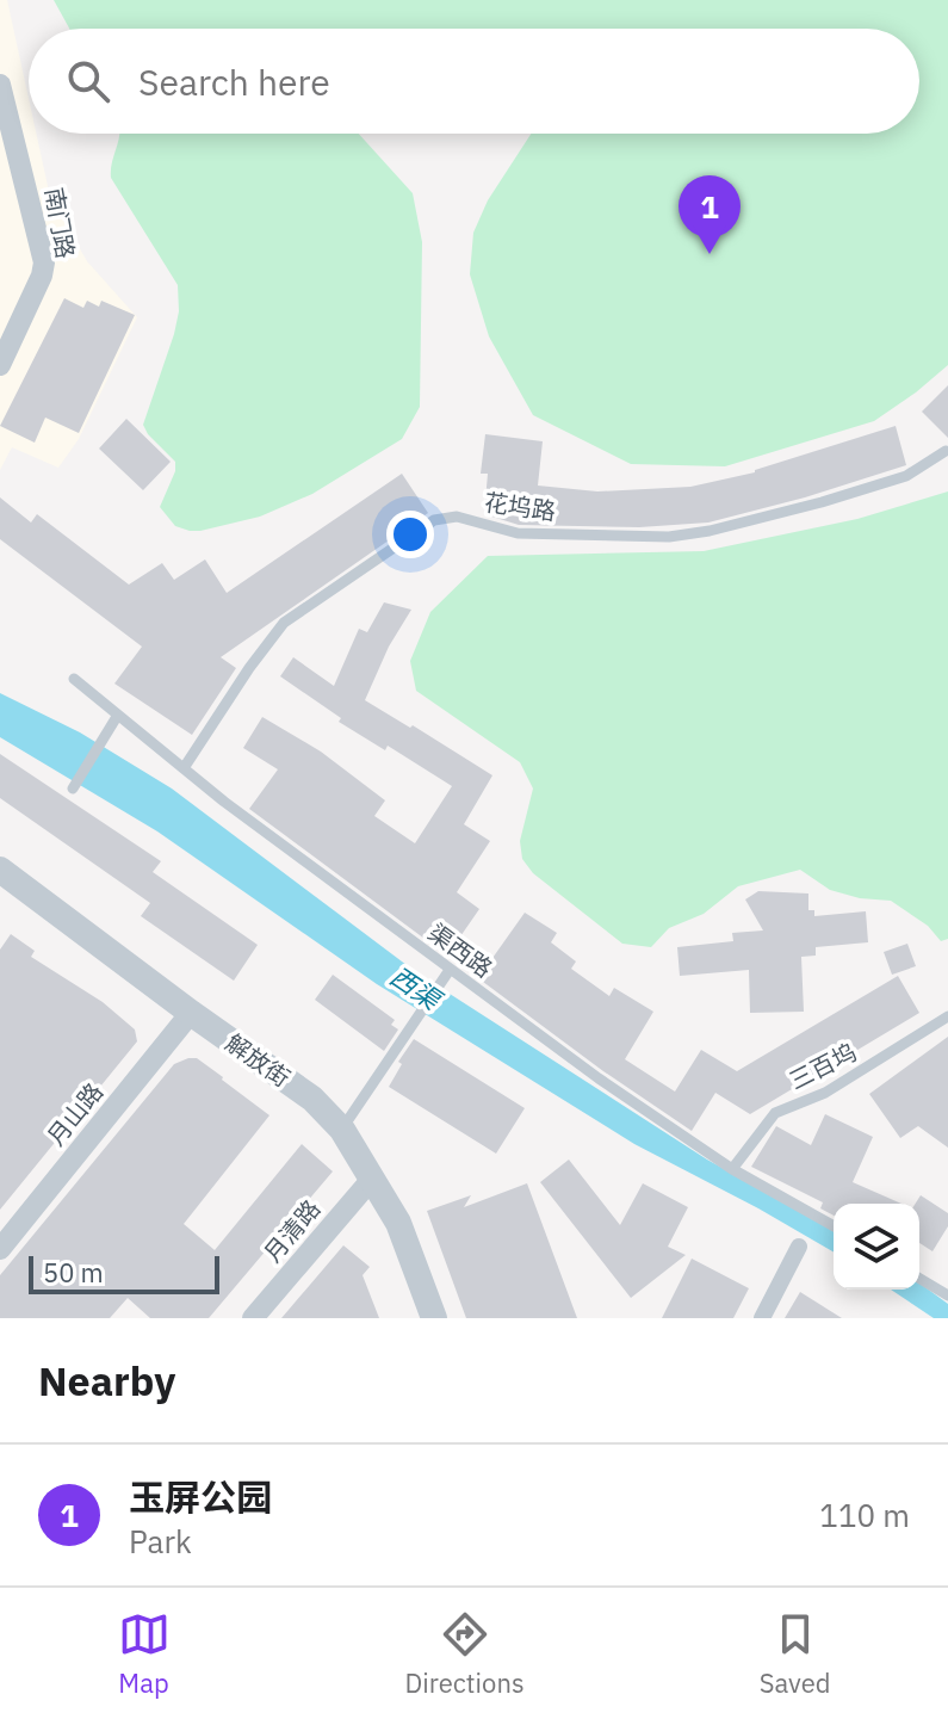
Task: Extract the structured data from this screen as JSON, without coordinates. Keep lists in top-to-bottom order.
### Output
{
  "streets": {
    "street": [
      "南门路",
      "解放街",
      "月山路",
      "月清路"
    ],
    "lane": ["花坞路", "渠西路", "三百坞"]
  },
  "crossings": [
    ["花坞路", "渠西路"],
    ["渠西路", "三百坞"],
    ["解放街", "月山路"],
    ["解放街", "月清路"]
  ],
  "water": ["西渠"],
  "scale_bar": "50 m",
  "page": {
    "search": "Search here",
    "pins": "1",
    "scale": "50 m",
    "heading": "Nearby",
    "list": [
      {
        "mark": "1",
        "name": "玉屏公园",
        "note": "Park",
        "value": "110 m"
      }
    ],
    "nav": ["Map", "Directions", "Saved"]
  }
}
